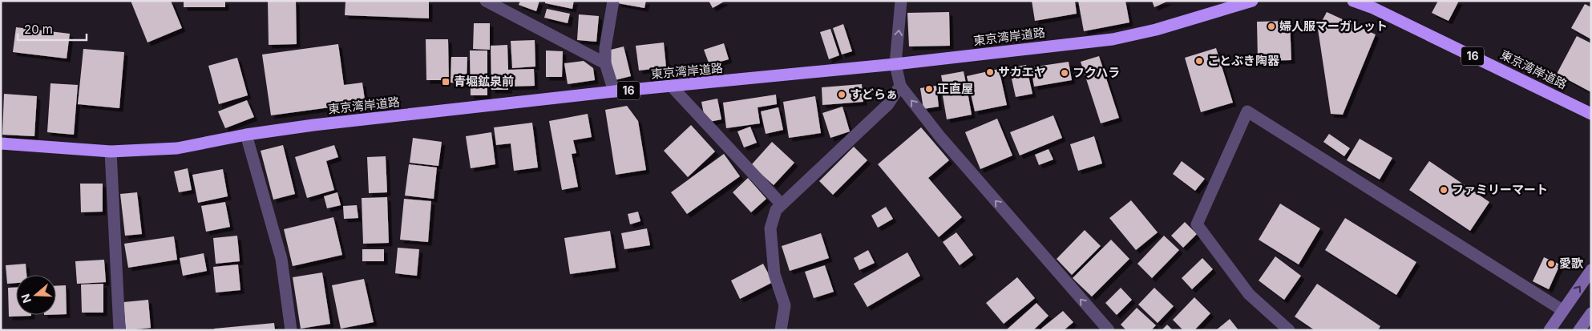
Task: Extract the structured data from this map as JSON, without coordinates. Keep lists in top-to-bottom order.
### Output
{
  "streets": {
    "highway": ["東京湾岸道路", "16"]
  },
  "places": {
    "other": [
      "婦人服マーガレット",
      "ことぶき陶器",
      "サカエヤ",
      "フクハラ",
      "正直屋",
      "すどらぁ",
      "ファミリーマート",
      "愛歌"
    ],
    "transit": ["青堀鉱泉前"]
  },
  "scale_bar": "20 m",
  "north": "left"
}
